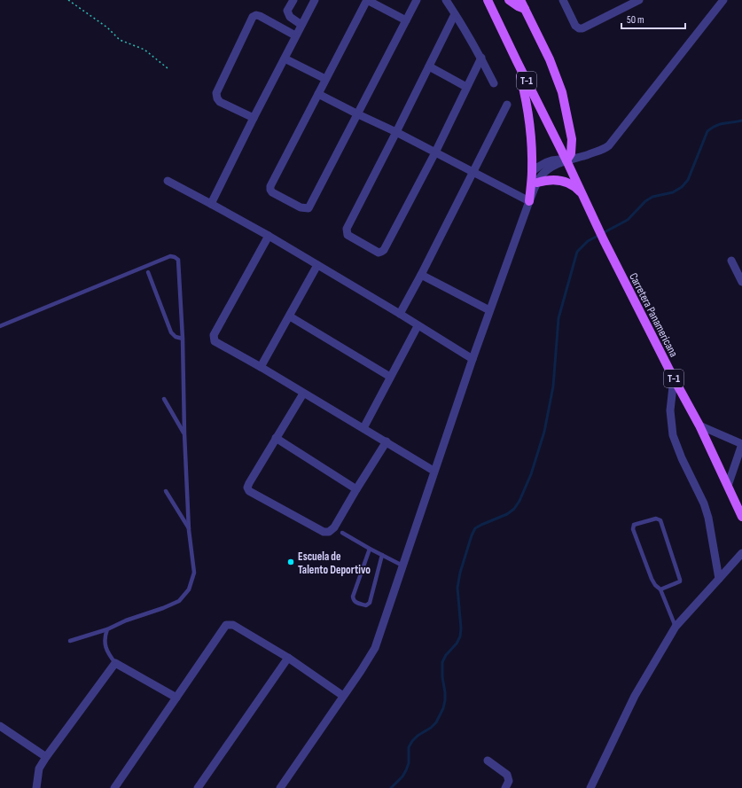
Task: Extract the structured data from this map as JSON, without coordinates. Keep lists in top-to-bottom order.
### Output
{
  "streets": {
    "main road": ["T-1", "Carretera Panamericana"]
  },
  "crossings": [
    ["T-1", "Carretera Panamericana"]
  ],
  "places": ["Escuela de Talento Deportivo"],
  "scale_bar": "50 m"
}
